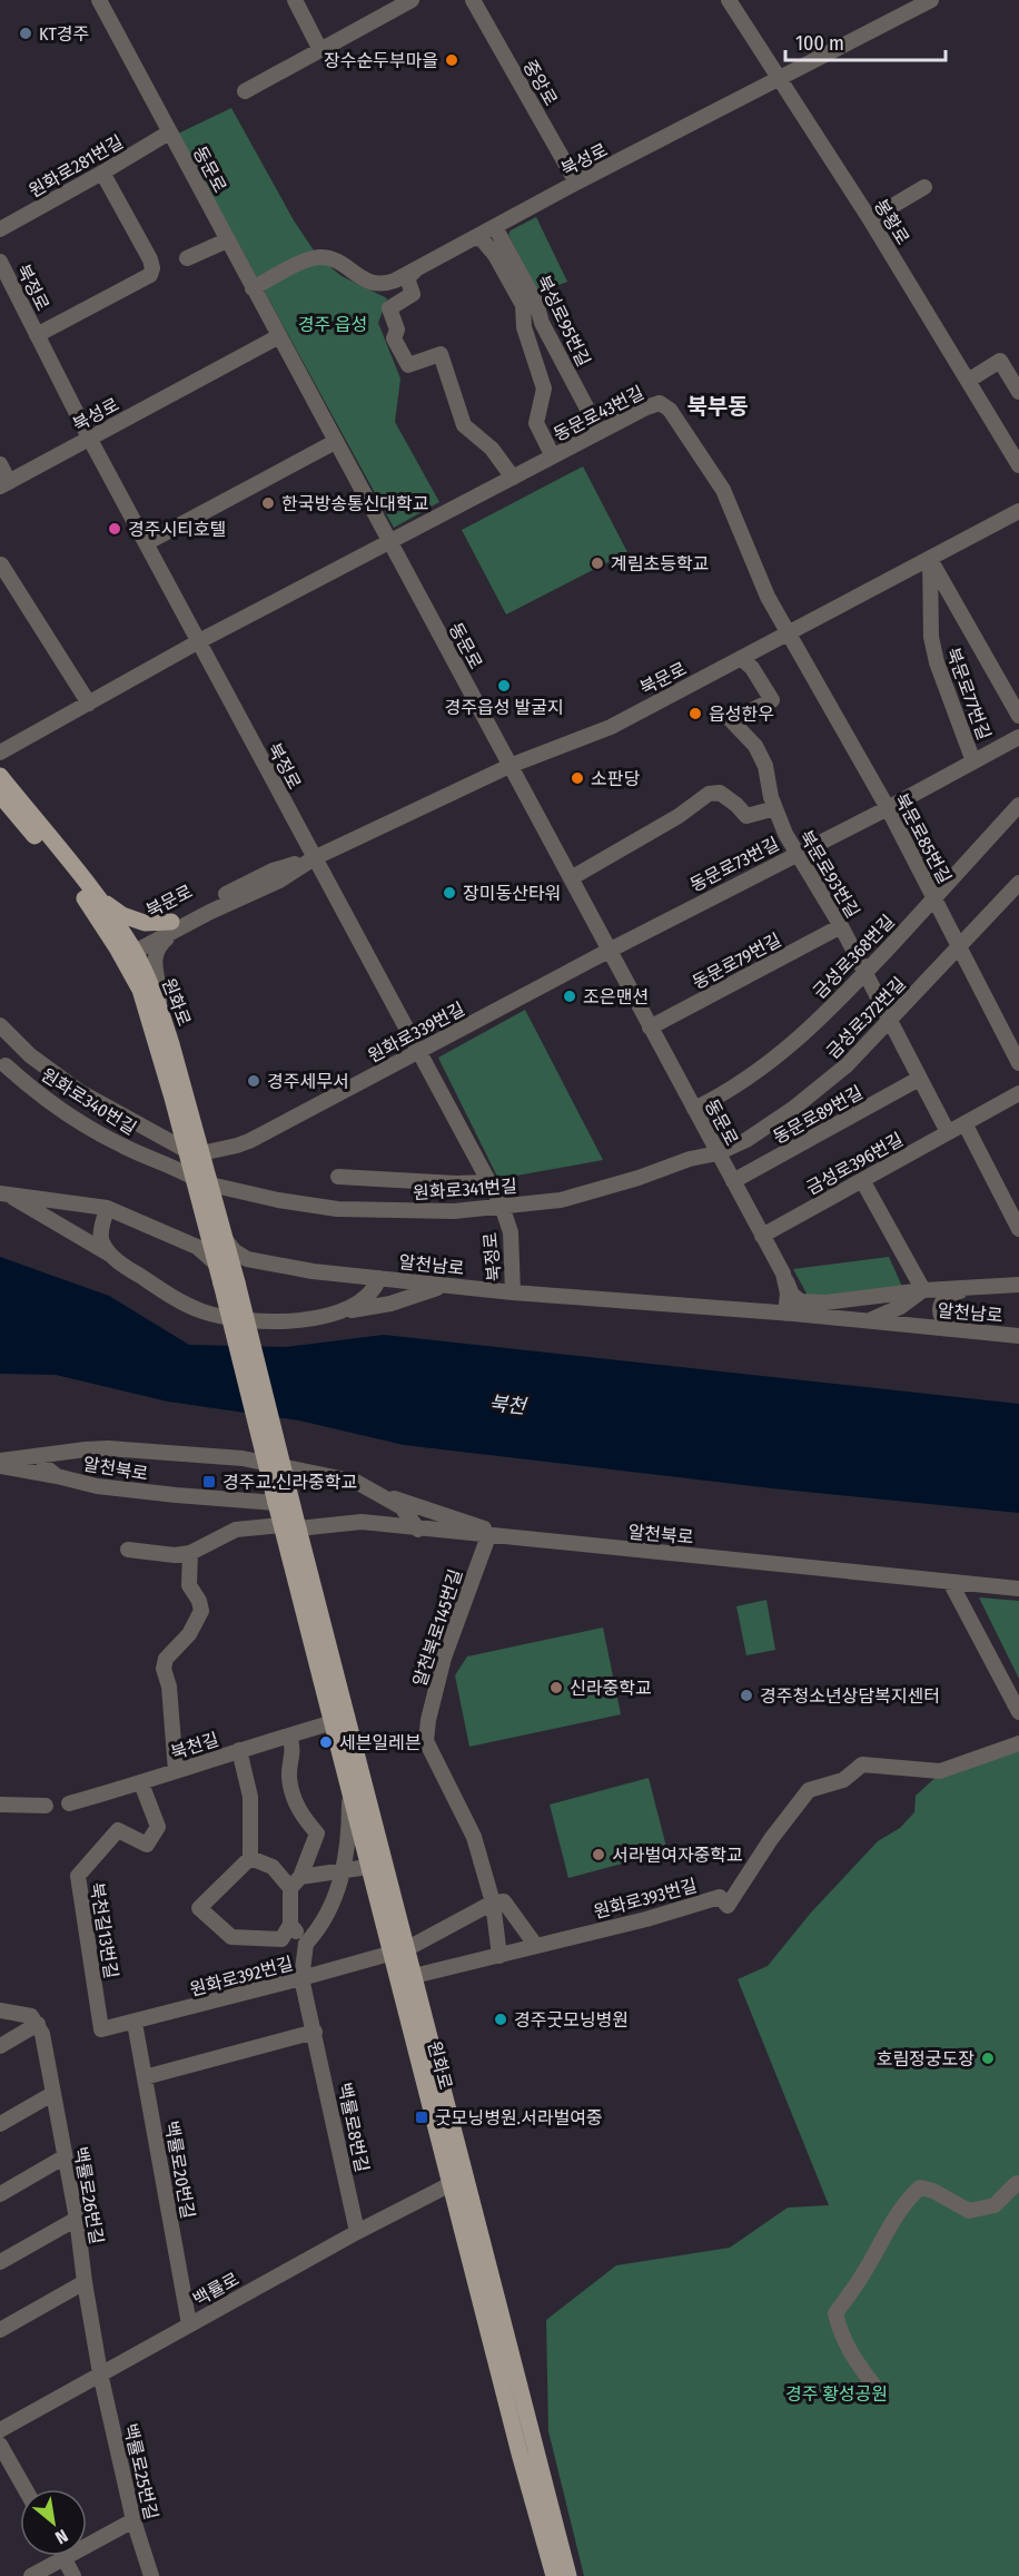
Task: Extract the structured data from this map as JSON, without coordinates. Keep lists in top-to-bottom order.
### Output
{
  "streets": {
    "main road": ["원화로"],
    "street": [
      "중앙로",
      "북성로",
      "원화로281번길",
      "동문로",
      "봉황로",
      "북정로",
      "북성로95번길",
      "동문로43번길",
      "북문로",
      "북문로77번길",
      "북문로85번길",
      "동문로73번길",
      "북문로93번길",
      "금성로368번길",
      "동문로79번길",
      "금성로372번길",
      "원화로339번길",
      "원화로340번길",
      "동문로89번길",
      "금성로396번길",
      "원화로341번길",
      "알천남로",
      "알천북로",
      "알천북로145번길",
      "북천길",
      "원화로393번길",
      "북천길13번길",
      "원화로392번길",
      "백률로8번길",
      "백률로20번길",
      "백률로26번길",
      "백률로",
      "백률로25번길"
    ]
  },
  "crossings": [
    ["중앙로", "북성로"],
    ["북성로", "동문로"],
    ["북성로", "봉황로"],
    ["북성로", "북정로"],
    ["북성로", "북성로95번길"],
    ["원화로281번길", "동문로"],
    ["동문로", "동문로43번길"],
    ["동문로", "북문로"],
    ["동문로", "동문로73번길"],
    ["동문로", "금성로368번길"],
    ["동문로", "동문로79번길"],
    ["동문로", "금성로372번길"],
    ["동문로", "원화로339번길"],
    ["동문로", "동문로89번길"],
    ["동문로", "금성로396번길"],
    ["동문로", "원화로341번길"],
    ["동문로", "알천남로"],
    ["북정로", "동문로43번길"],
    ["북정로", "북문로"],
    ["북정로", "원화로339번길"],
    ["북정로", "원화로341번길"],
    ["북정로", "알천남로"],
    ["북성로95번길", "동문로43번길"],
    ["동문로43번길", "북문로"],
    ["동문로43번길", "북문로85번길"],
    ["북문로", "북문로77번길"],
    ["북문로", "북문로85번길"],
    ["북문로", "북문로93번길"],
    ["북문로", "원화로"],
    ["북문로77번길", "동문로73번길"],
    ["북문로85번길", "동문로73번길"],
    ["북문로85번길", "금성로368번길"],
    ["북문로85번길", "금성로372번길"],
    ["동문로73번길", "북문로93번길"],
    ["동문로73번길", "원화로339번길"],
    ["북문로93번길", "금성로368번길"],
    ["북문로93번길", "동문로79번길"],
    ["북문로93번길", "금성로372번길"],
    ["북문로93번길", "동문로89번길"],
    ["북문로93번길", "금성로396번길"],
    ["원화로", "원화로339번길"],
    ["원화로", "원화로340번길"],
    ["원화로", "원화로341번길"],
    ["원화로", "알천북로"],
    ["원화로", "북천길"],
    ["원화로", "원화로393번길"],
    ["원화로", "원화로392번길"],
    ["원화로", "백률로"],
    ["금성로372번길", "원화로341번길"],
    ["알천북로", "알천북로145번길"],
    ["알천북로145번길", "원화로393번길"],
    ["북천길", "북천길13번길"],
    ["북천길13번길", "원화로392번길"],
    ["원화로392번길", "백률로8번길"],
    ["원화로392번길", "백률로20번길"],
    ["백률로8번길", "백률로"],
    ["백률로20번길", "백률로"],
    ["백률로26번길", "백률로"],
    ["백률로26번길", "백률로25번길"],
    ["백률로", "백률로25번길"]
  ],
  "districts": ["북부동"],
  "water": ["북천"],
  "parks": ["경주 읍성", "경주 황성공원"],
  "places": {
    "other": [
      "KT경주",
      "장수순두부마을",
      "한국방송통신대학교",
      "경주시티호텔",
      "계림초등학교",
      "경주읍성 발굴지",
      "읍성한우",
      "소판당",
      "장미동산타워",
      "조은맨션",
      "경주세무서",
      "신라중학교",
      "경주청소년상담복지센터",
      "세븐일레븐",
      "서라벌여자중학교",
      "경주굿모닝병원",
      "호림정궁도장"
    ],
    "transit": ["경주교.신라중학교", "굿모닝병원.서라벌여중"]
  },
  "scale_bar": "100 m",
  "north": "bottom right"
}
